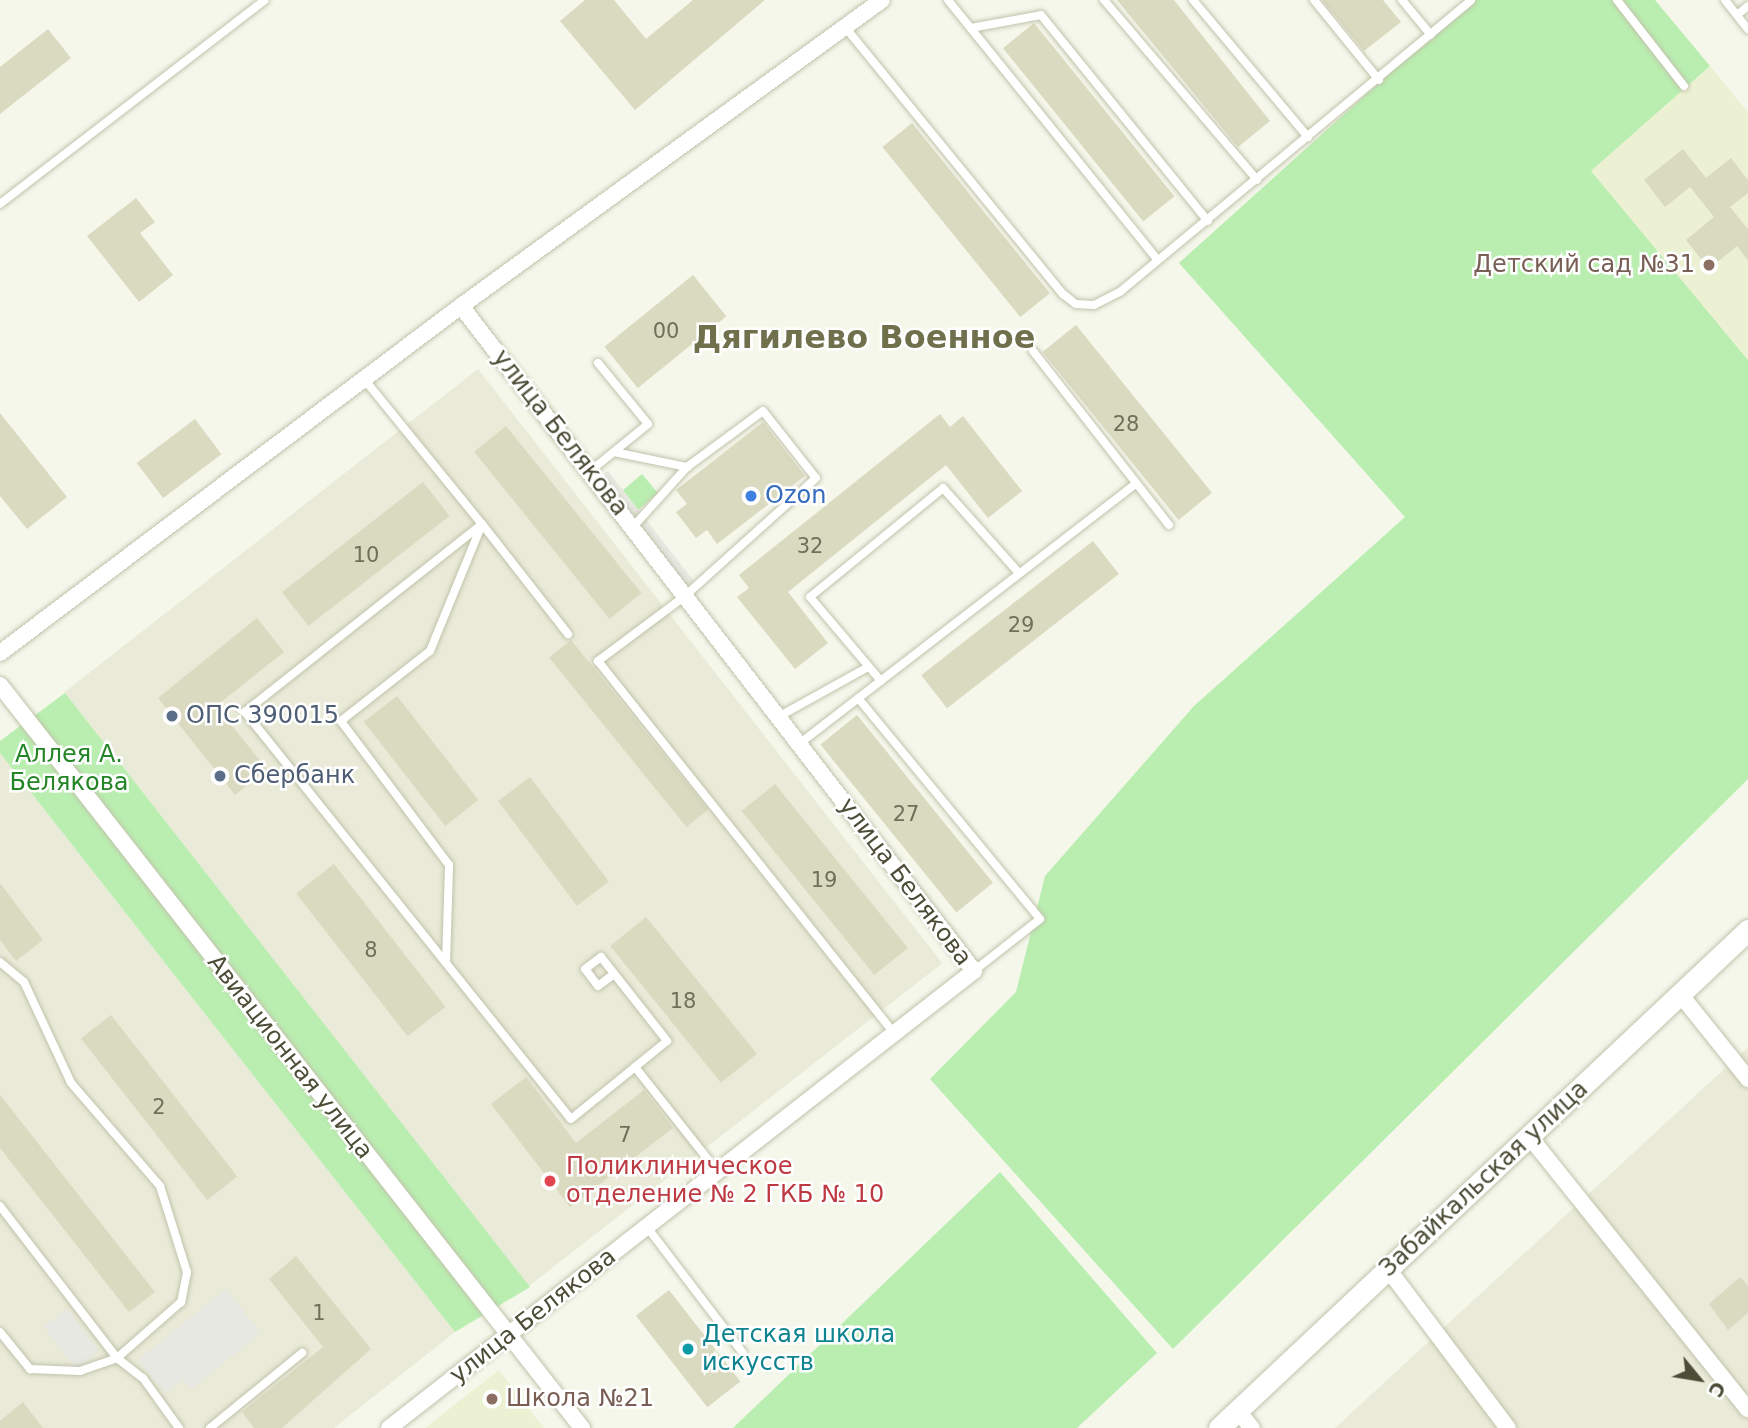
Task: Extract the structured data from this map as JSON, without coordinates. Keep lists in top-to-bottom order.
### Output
{
  "streets": {
    "street": ["улица Белякова", "Авиационная улица", "Забайкальская улица"]
  },
  "crossings": [
    ["улица Белякова", "Авиационная улица"]
  ],
  "districts": ["Дягилево Военное"],
  "parks": ["Аллея А. Белякова"],
  "places": [
    "Детский сад №31",
    "Ozon",
    "ОПС 390015",
    "Сбербанк",
    "Поликлиническое отделение № 2 ГКБ № 10",
    "Детская школа искусств",
    "Школа №21"
  ],
  "house_numbers": [
    "00",
    "28",
    "32",
    "10",
    "29",
    "27",
    "19",
    "8",
    "18",
    "2",
    "7",
    "1"
  ],
  "north": "bottom right"
}
